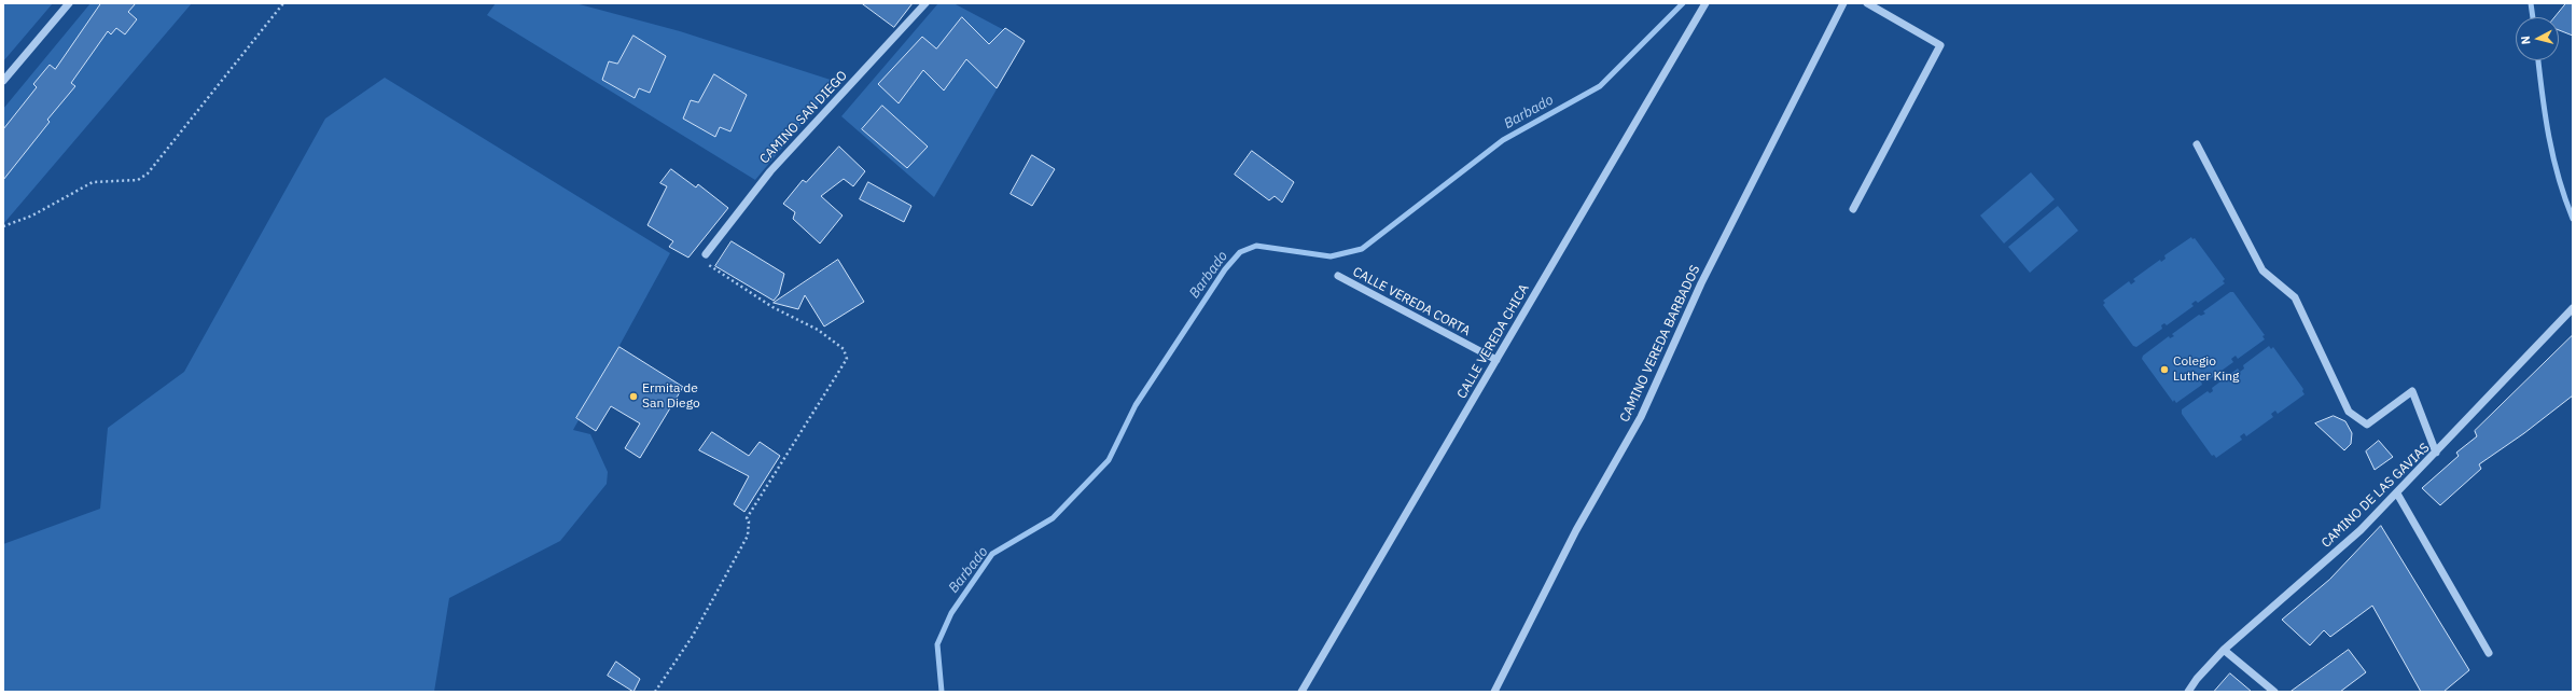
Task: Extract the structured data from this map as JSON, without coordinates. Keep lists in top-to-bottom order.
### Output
{
  "streets": {
    "street": [
      "CAMINO SAN DIEGO",
      "CALLE VEREDA CORTA",
      "CALLE VEREDA CHICA",
      "CAMINO VEREDA BARBADOS",
      "CAMINO DE LAS GAVIAS"
    ]
  },
  "crossings": [
    ["CALLE VEREDA CORTA", "CALLE VEREDA CHICA"]
  ],
  "water": ["Barbado"],
  "places": ["Colegio Luther King", "Ermita de San Diego"],
  "north": "left"
}
